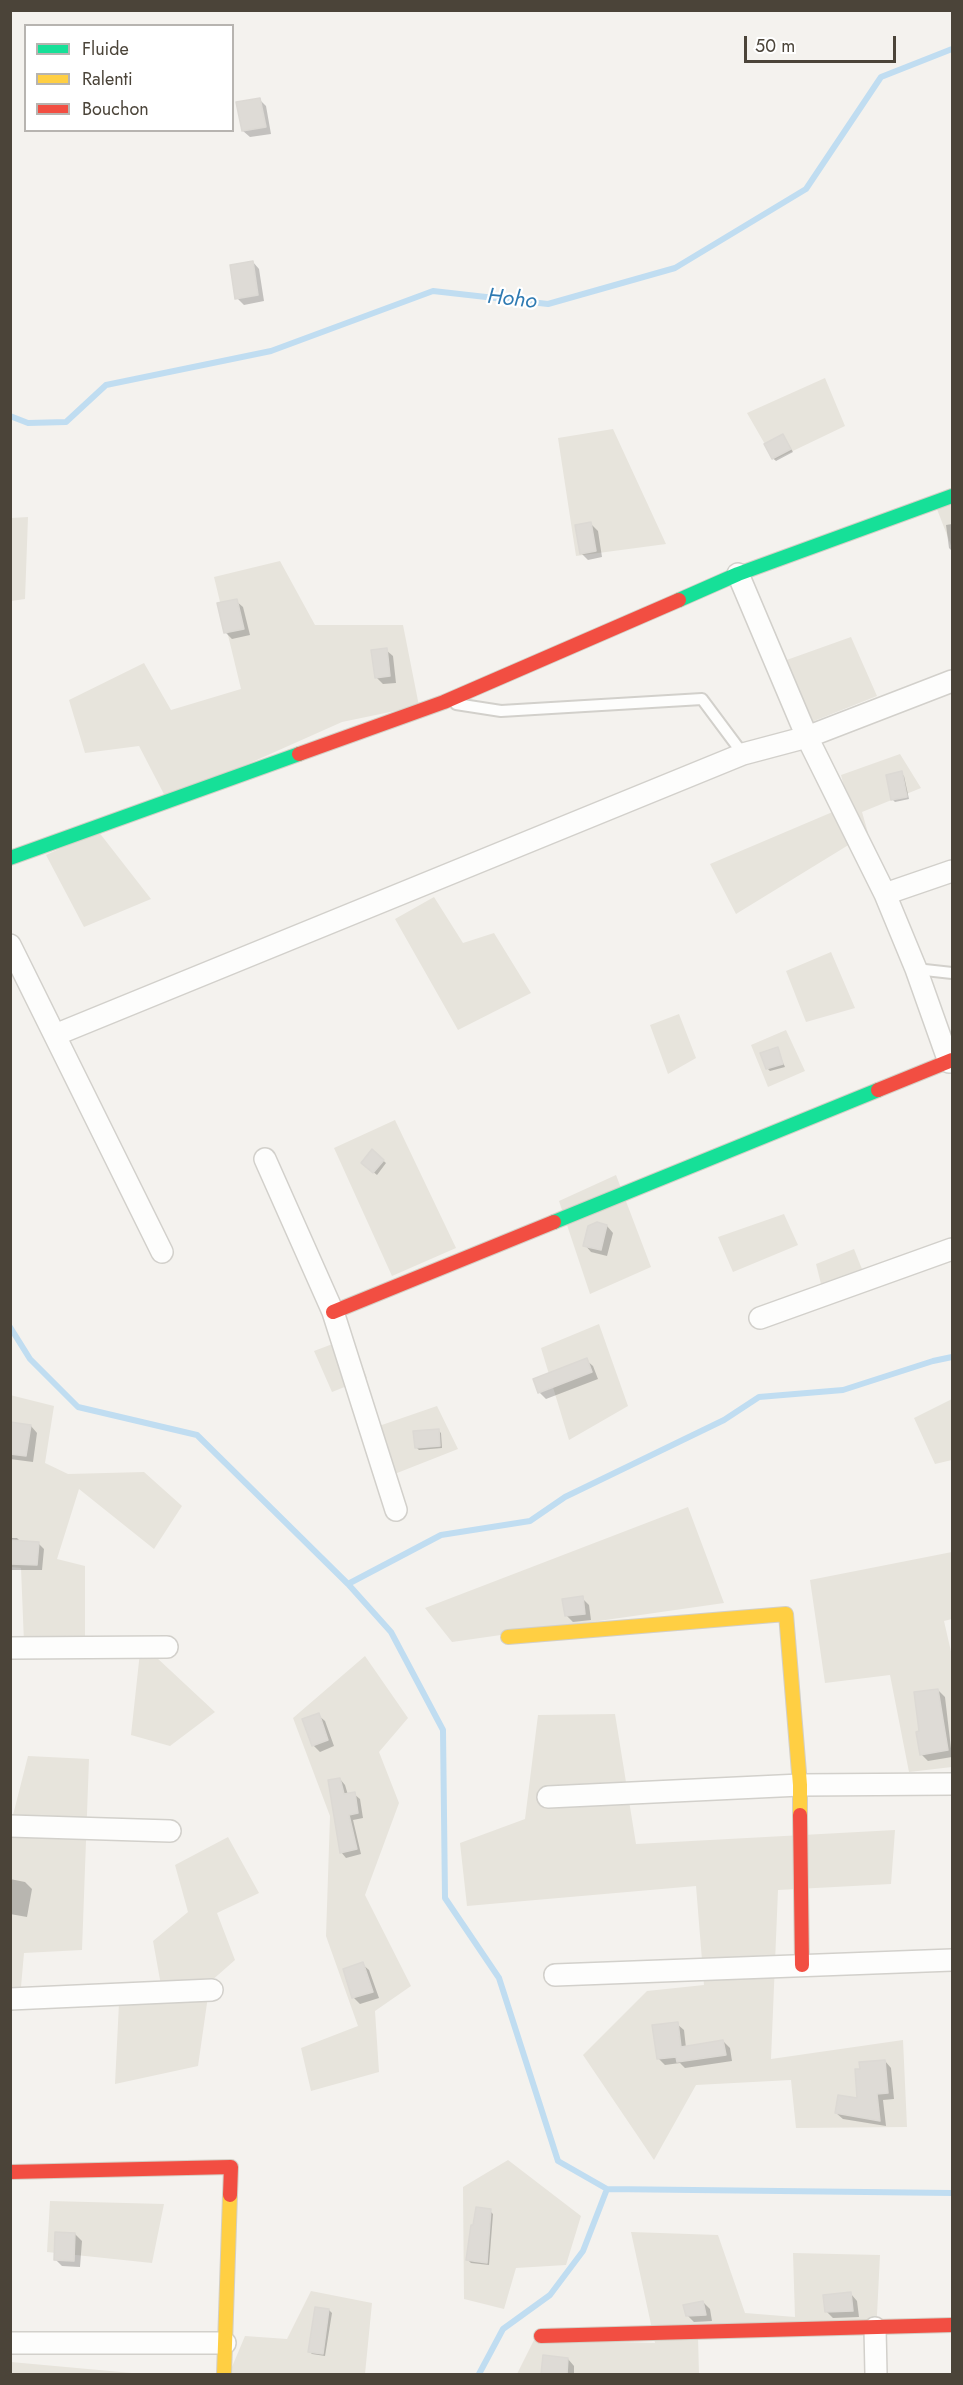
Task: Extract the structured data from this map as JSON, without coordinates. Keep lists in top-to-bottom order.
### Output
{
  "water": ["Hoho"],
  "legend": ["Fluide", "Ralenti", "Bouchon"],
  "scale_bar": "50 m"
}
